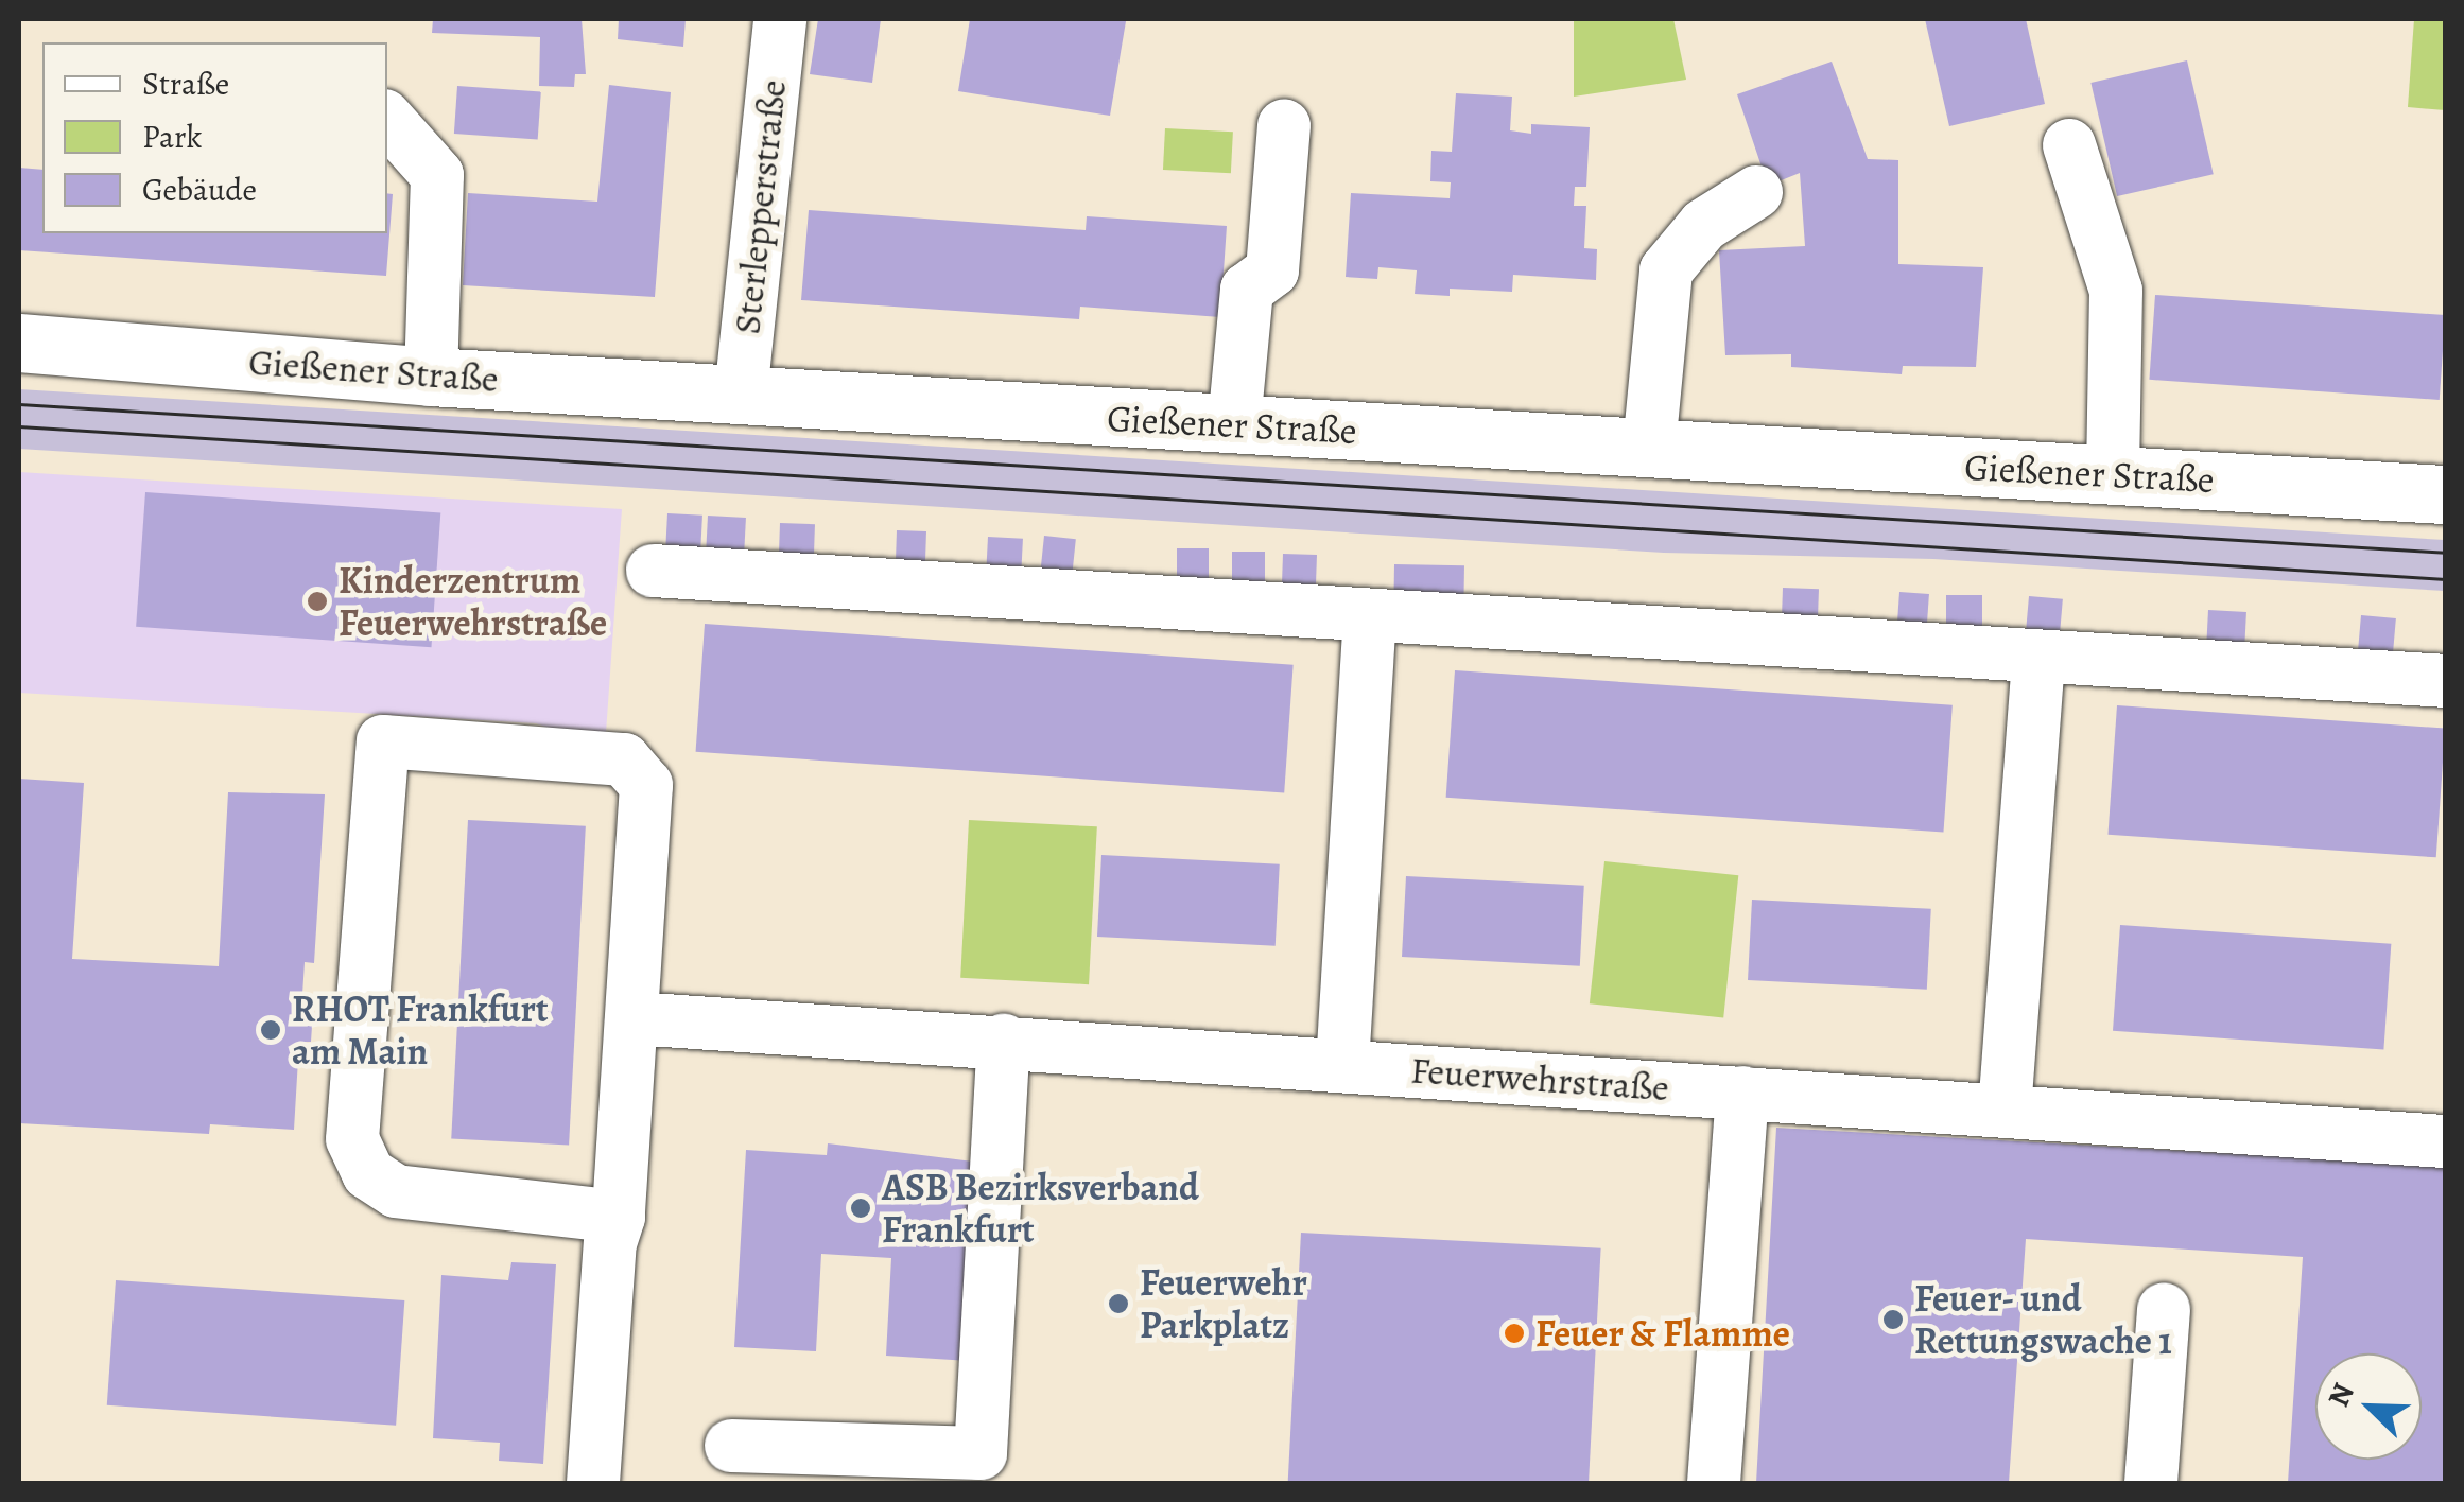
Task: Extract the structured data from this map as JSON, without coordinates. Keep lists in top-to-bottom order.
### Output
{
  "streets": {
    "main road": ["Gießener Straße"],
    "street": ["Sterlepperstraße", "Feuerwehrstraße"]
  },
  "crossings": [
    ["Sterlepperstraße", "Gießener Straße"]
  ],
  "places": [
    "Kinderzentrum Feuerwehrstraße",
    "RHOT Frankfurt am Main",
    "ASB Bezirksverband Frankfurt",
    "Feuerwehr Parkplatz",
    "Feuer- und Rettungswache 1",
    "Feuer & Flamme"
  ],
  "legend": ["Straße", "Park", "Gebäude"],
  "north": "top left"
}
